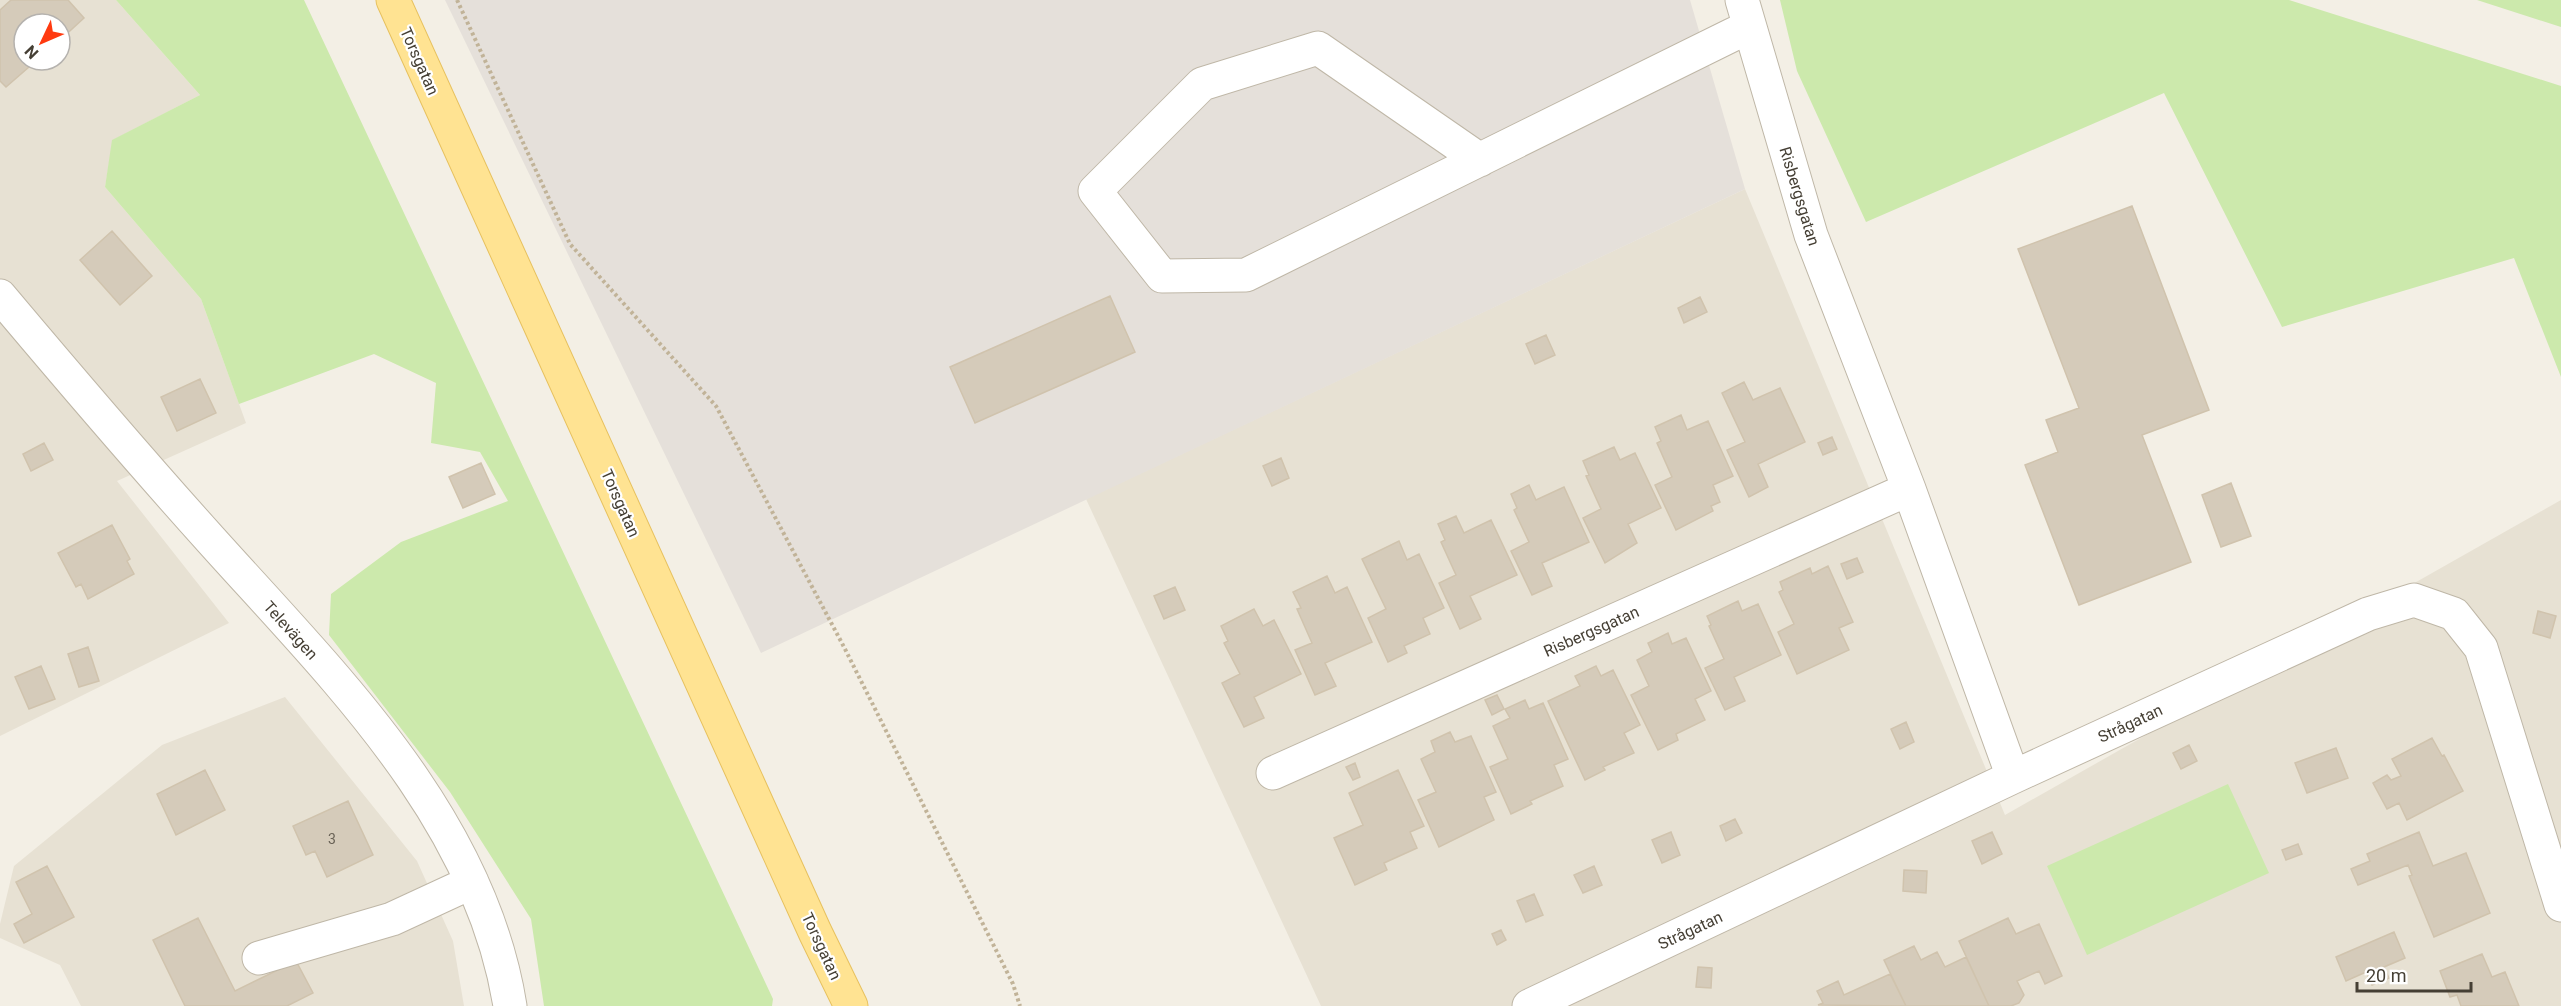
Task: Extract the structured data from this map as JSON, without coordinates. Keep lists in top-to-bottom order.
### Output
{
  "streets": {
    "main road": ["Torsgatan"],
    "street": ["Risbergsgatan", "Televägen", "Strågatan"]
  },
  "crossings": [
    ["Risbergsgatan", "Strågatan"]
  ],
  "house_numbers": ["3"],
  "scale_bar": "20 m",
  "north": "bottom left"
}
